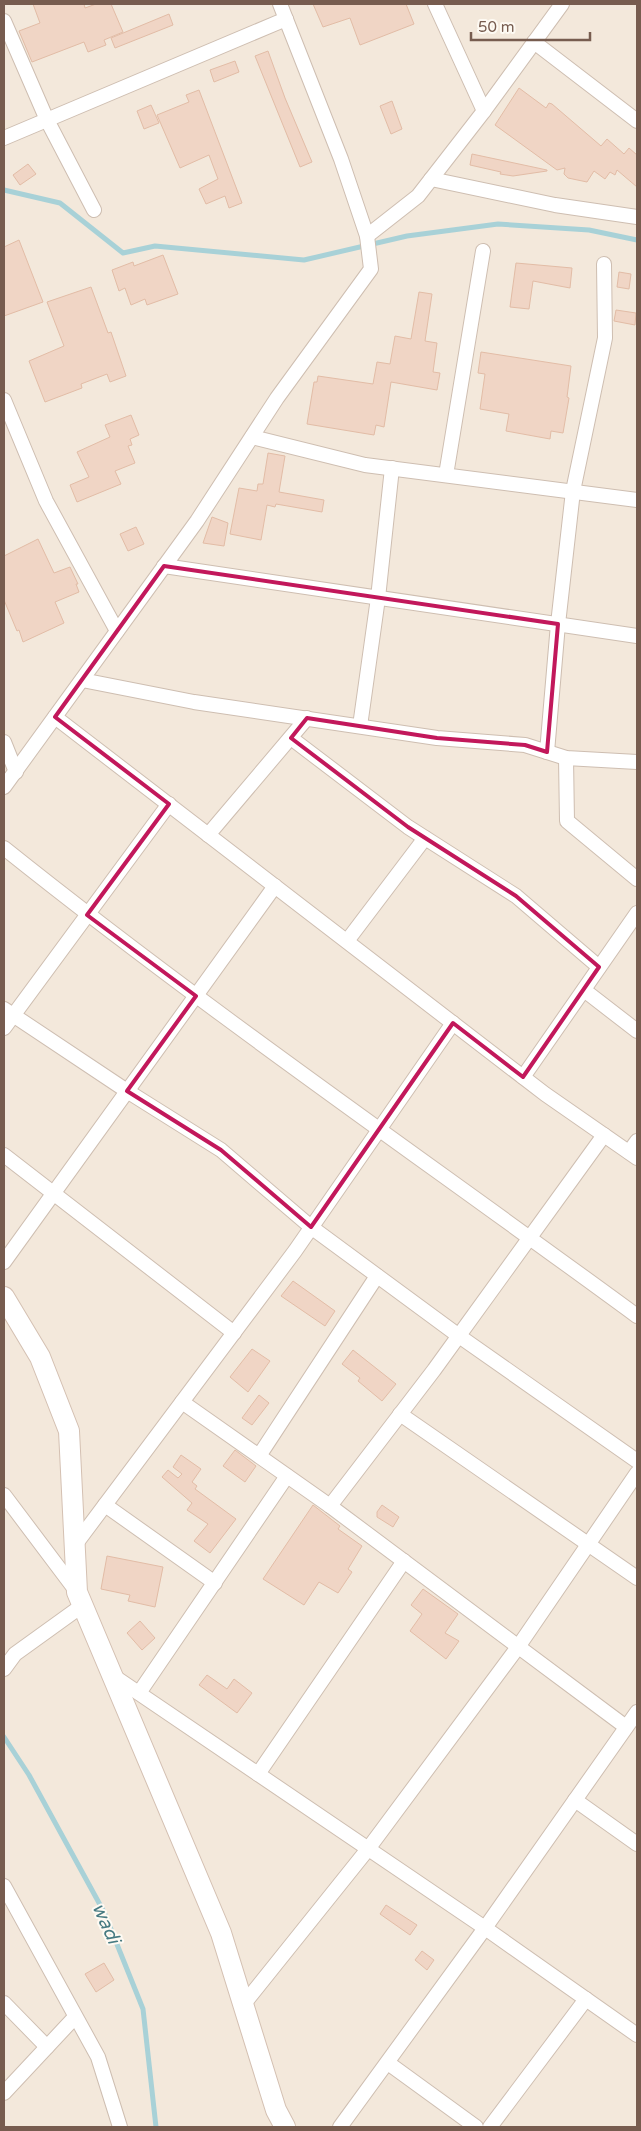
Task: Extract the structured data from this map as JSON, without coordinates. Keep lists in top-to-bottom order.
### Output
{
  "water": ["wadi"],
  "scale_bar": "50 m"
}
